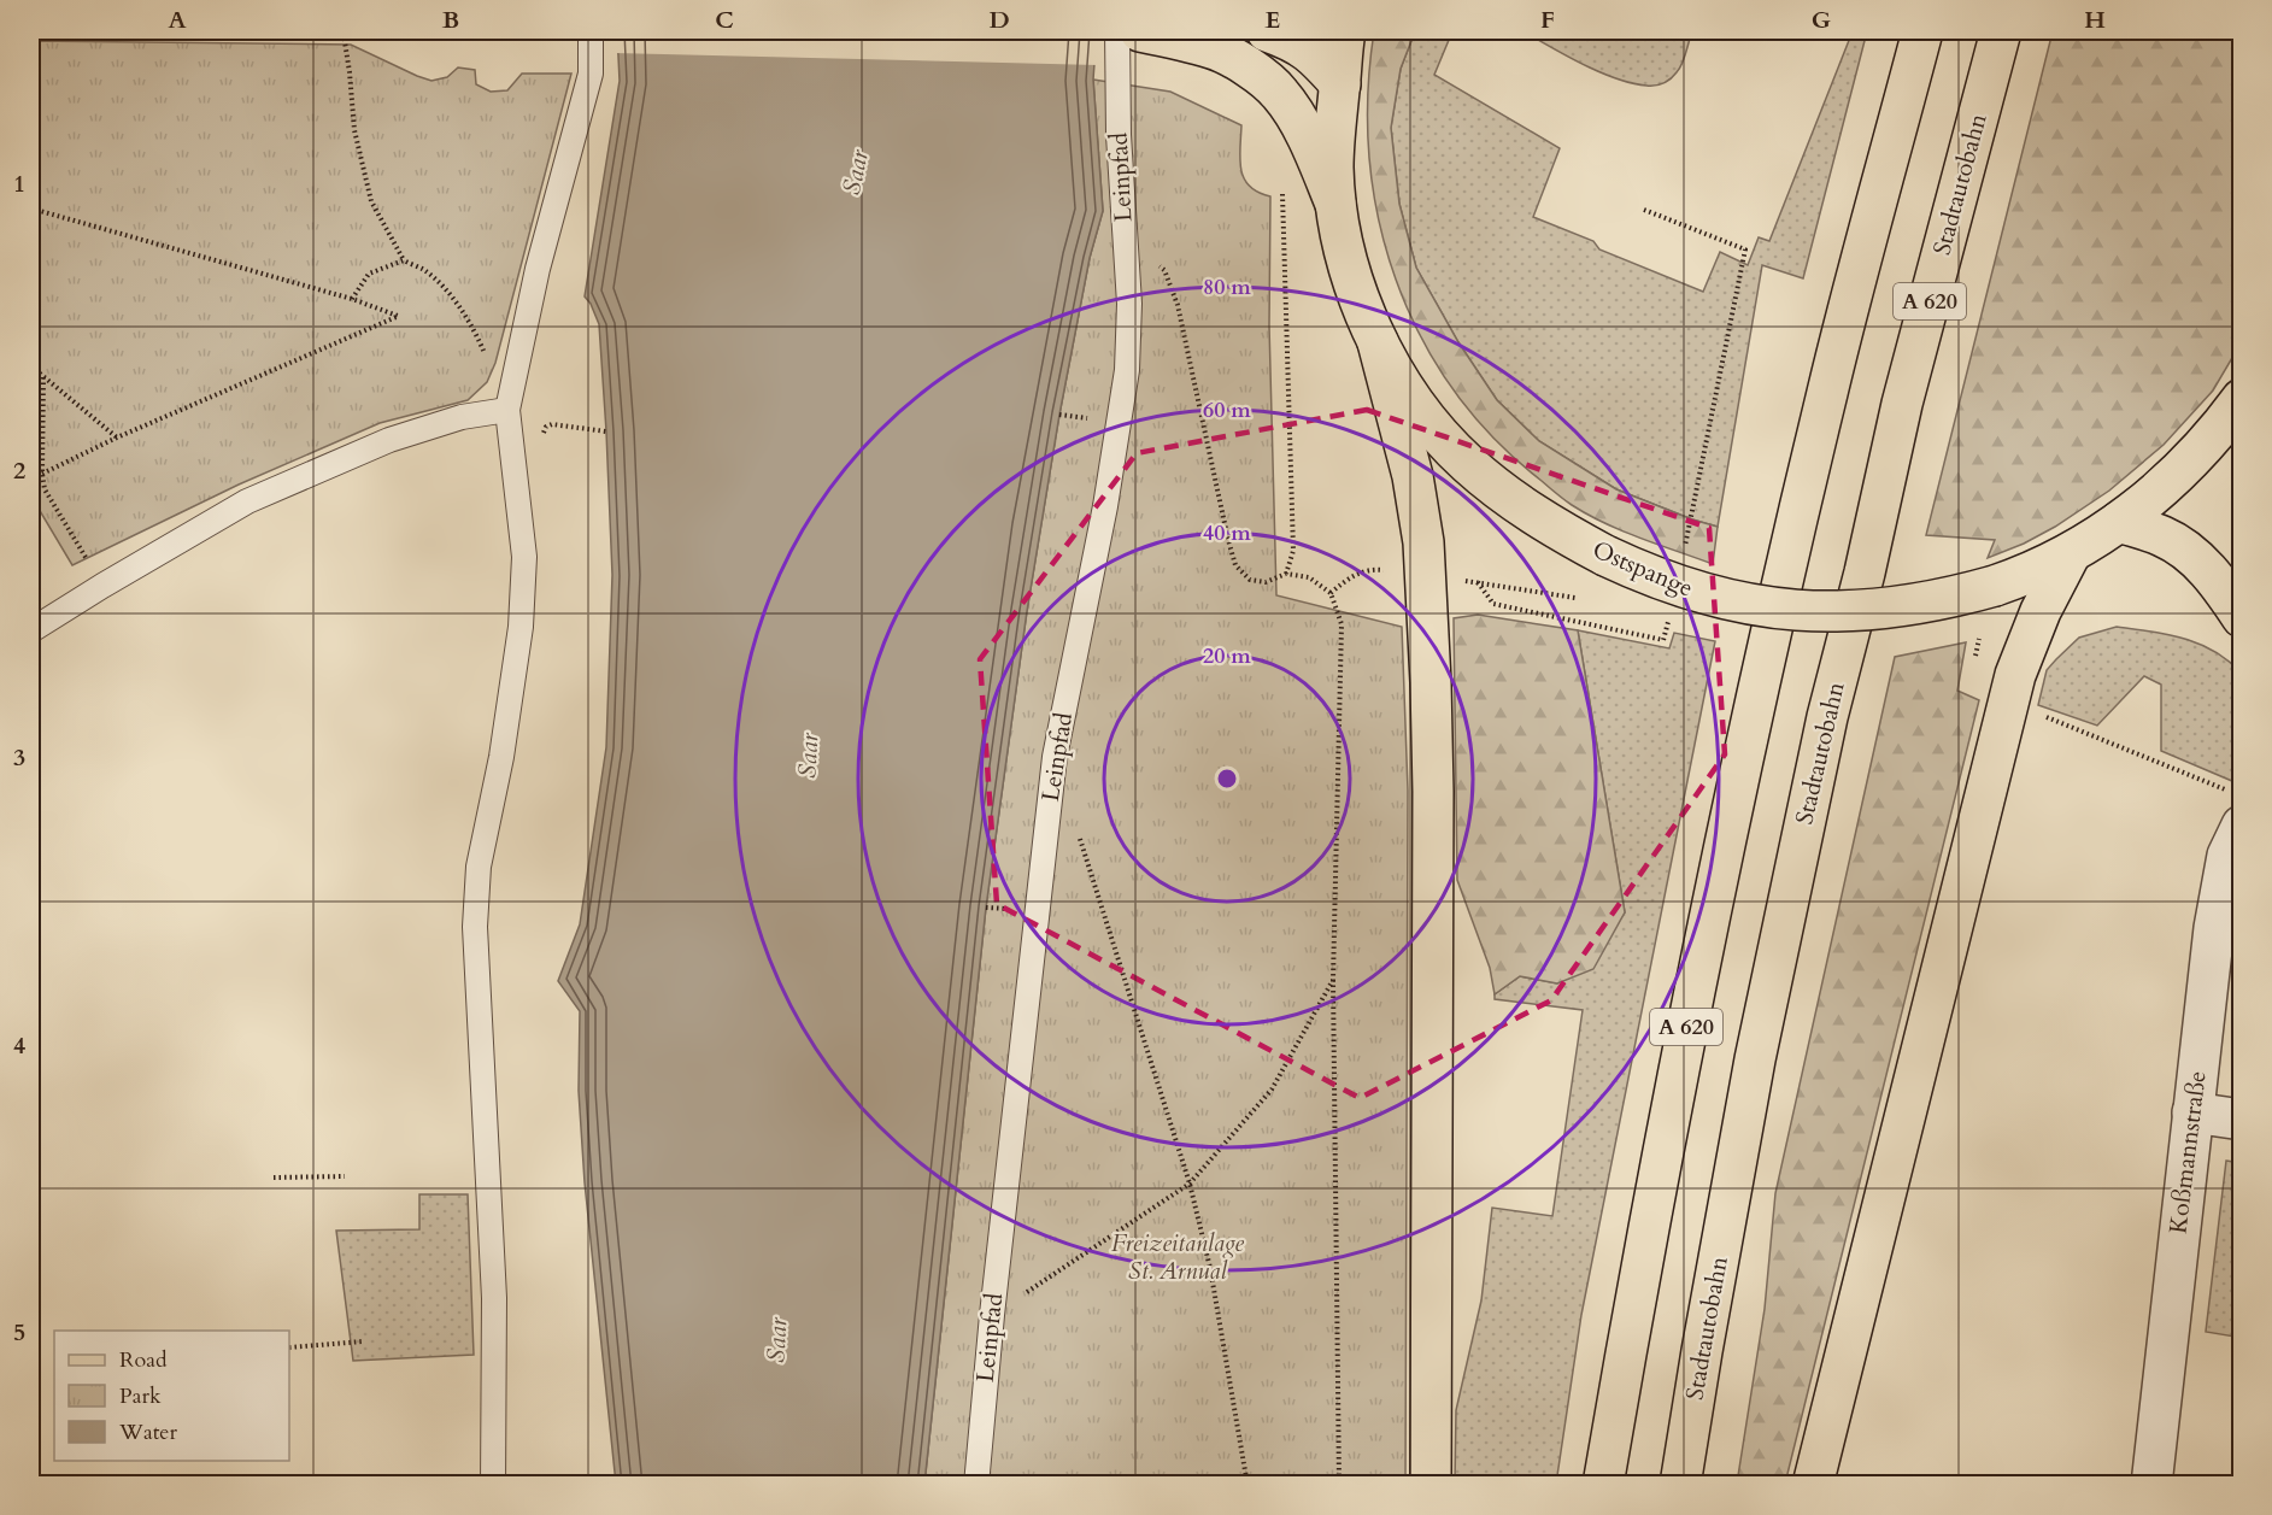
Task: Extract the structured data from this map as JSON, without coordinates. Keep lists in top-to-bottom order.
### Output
{
  "streets": {
    "main road": ["Stadtautobahn", "A 620", "Ostspange"],
    "street": ["Koßmannstraße"],
    "lane": ["Leinpfad"]
  },
  "water": ["Saar"],
  "parks": ["Freizeitanlage St. Arnual"],
  "legend": ["Road", "Park", "Water"],
  "grid": {
    "columns": [
      "A",
      "B",
      "C",
      "D",
      "E",
      "F",
      "G",
      "H"
    ],
    "rows": [
      "1",
      "2",
      "3",
      "4",
      "5"
    ]
  },
  "rings": [
    "80 m",
    "60 m",
    "40 m",
    "20 m"
  ]
}
